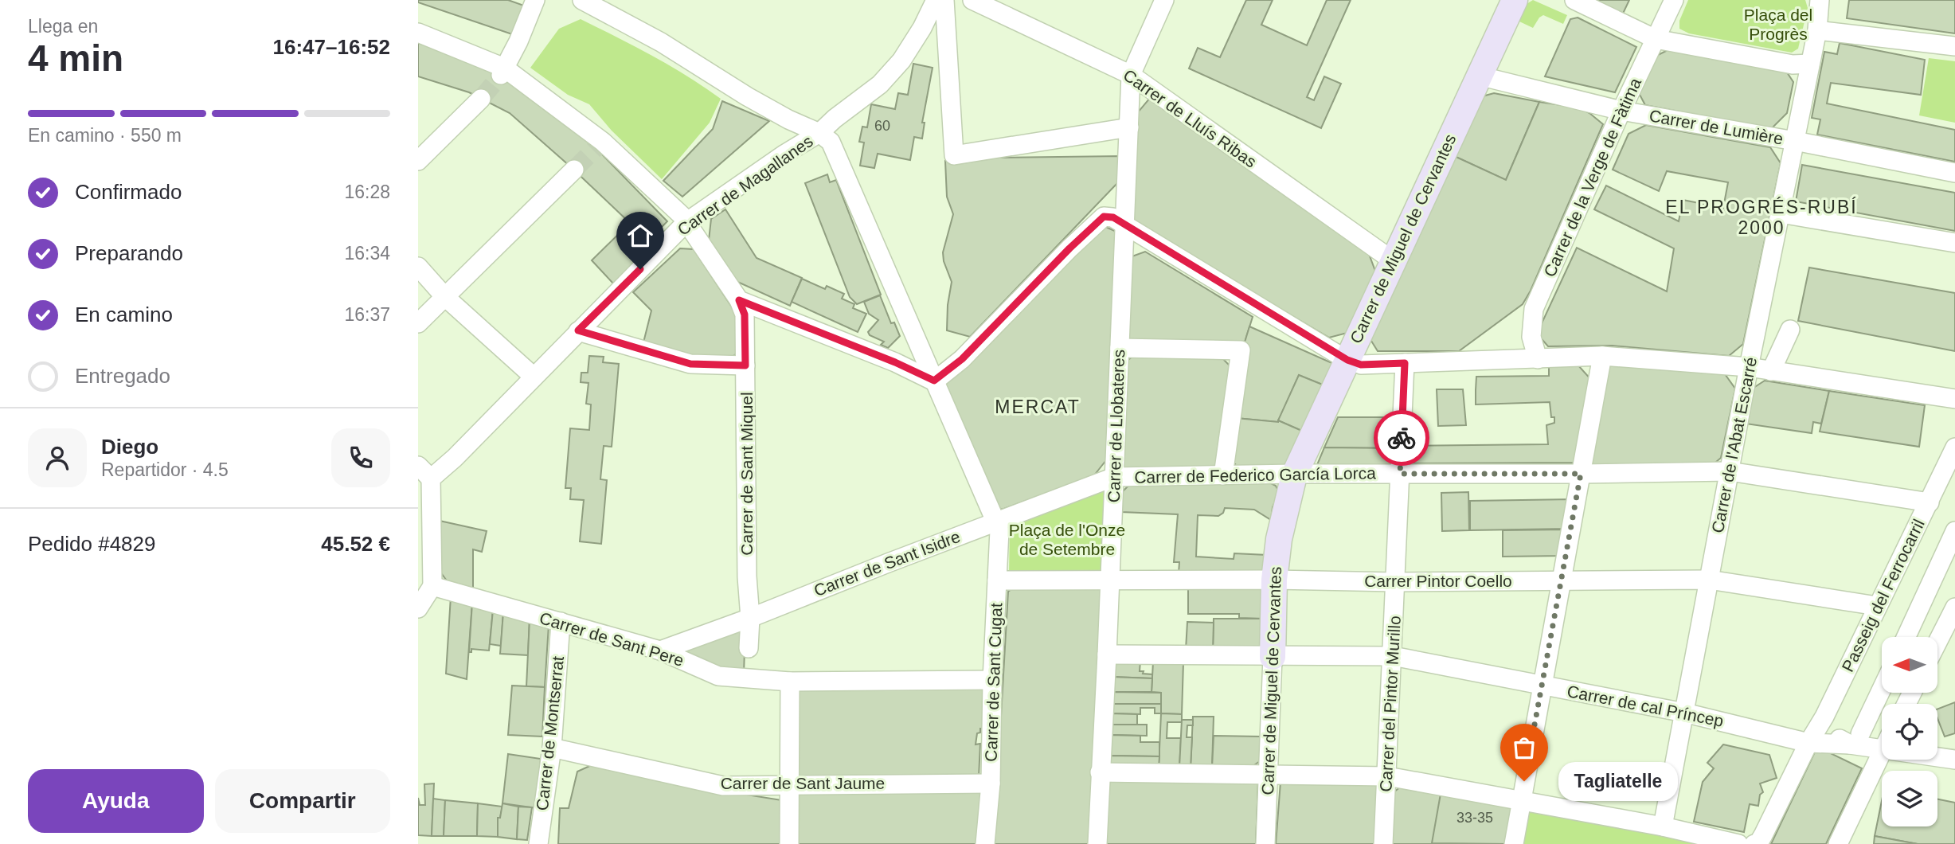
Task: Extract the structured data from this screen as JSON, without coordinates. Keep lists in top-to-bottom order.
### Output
{
  "streets": {
    "street": [
      "Carrer de Lluís Ribas",
      "Carrer de Lumière",
      "Carrer de la Verge de Fàtima",
      "Carrer de Magallanes",
      "Carrer de Miguel de Cervantes",
      "Carrer de Llobateres",
      "Carrer de l'Abat Escarré",
      "Carrer de Sant Miquel",
      "Carrer de Federico García Lorca",
      "Carrer de Sant Isidre",
      "Carrer Pintor Coello",
      "Passeig del Ferrocarril",
      "Carrer de Sant Pere",
      "Carrer de Sant Cugat",
      "Carrer del Pintor Murillo",
      "Carrer de cal Príncep",
      "Carrer de Montserrat",
      "Carrer de Sant Jaume"
    ]
  },
  "crossings": [
    ["Carrer de Lluís Ribas", "Carrer de Miguel de Cervantes"],
    ["Carrer de Lluís Ribas", "Carrer de Llobateres"],
    ["Carrer de Lumière", "Carrer de la Verge de Fàtima"],
    ["Carrer de Lumière", "Carrer de Miguel de Cervantes"],
    ["Carrer de Lumière", "Carrer de l'Abat Escarré"],
    ["Carrer de Magallanes", "Carrer de Sant Pere"],
    ["Carrer de Magallanes", "Carrer de Sant Cugat"],
    ["Carrer de Miguel de Cervantes", "Carrer de Federico García Lorca"],
    ["Carrer de Miguel de Cervantes", "Carrer Pintor Coello"],
    ["Carrer de Miguel de Cervantes", "Carrer de cal Príncep"],
    ["Carrer de Llobateres", "Carrer de Federico García Lorca"],
    ["Carrer de Llobateres", "Carrer de Sant Isidre"],
    ["Carrer de Llobateres", "Carrer Pintor Coello"],
    ["Carrer de Llobateres", "Carrer de cal Príncep"],
    ["Carrer de l'Abat Escarré", "Carrer de Federico García Lorca"],
    ["Carrer de l'Abat Escarré", "Carrer Pintor Coello"],
    ["Carrer de l'Abat Escarré", "Carrer de cal Príncep"],
    ["Carrer de Sant Miquel", "Carrer de Sant Isidre"],
    ["Carrer de Federico García Lorca", "Carrer de Sant Isidre"],
    ["Carrer de Federico García Lorca", "Passeig del Ferrocarril"],
    ["Carrer de Federico García Lorca", "Carrer del Pintor Murillo"],
    ["Carrer de Sant Isidre", "Carrer de Sant Pere"],
    ["Carrer de Sant Isidre", "Carrer de Sant Cugat"],
    ["Carrer Pintor Coello", "Passeig del Ferrocarril"],
    ["Carrer Pintor Coello", "Carrer de Sant Cugat"],
    ["Carrer Pintor Coello", "Carrer del Pintor Murillo"],
    ["Passeig del Ferrocarril", "Carrer de cal Príncep"],
    ["Carrer de Sant Pere", "Carrer de Sant Cugat"],
    ["Carrer de Sant Pere", "Carrer de Montserrat"],
    ["Carrer de Sant Cugat", "Carrer de Sant Jaume"],
    ["Carrer del Pintor Murillo", "Carrer de cal Príncep"],
    ["Carrer de Montserrat", "Carrer de Sant Jaume"]
  ],
  "districts": ["EL PROGRÉS-RUBÍ 2000", "MERCAT"],
  "parks": ["Plaça del Progrès", "Plaça de l'Onze de Setembre"],
  "places": ["Tagliatelle"],
  "house_numbers": ["60", "33-35"],
  "north": "left",
  "page": {
    "heading": ["4 min", "Llega en", "16:47–16:52"],
    "panel": [
      "Diego",
      "Repartidor · 4.5",
      "Pedido #4829",
      "45.52 €"
    ],
    "bar": "En camino · 550 m",
    "list": [
      ["Confirmado", "16:28"],
      ["Preparando", "16:34"],
      ["En camino", "16:37"],
      "Entregado"
    ],
    "buttons": ["Ayuda", "Compartir"],
    "bubble": "Tagliatelle"
  }
}
